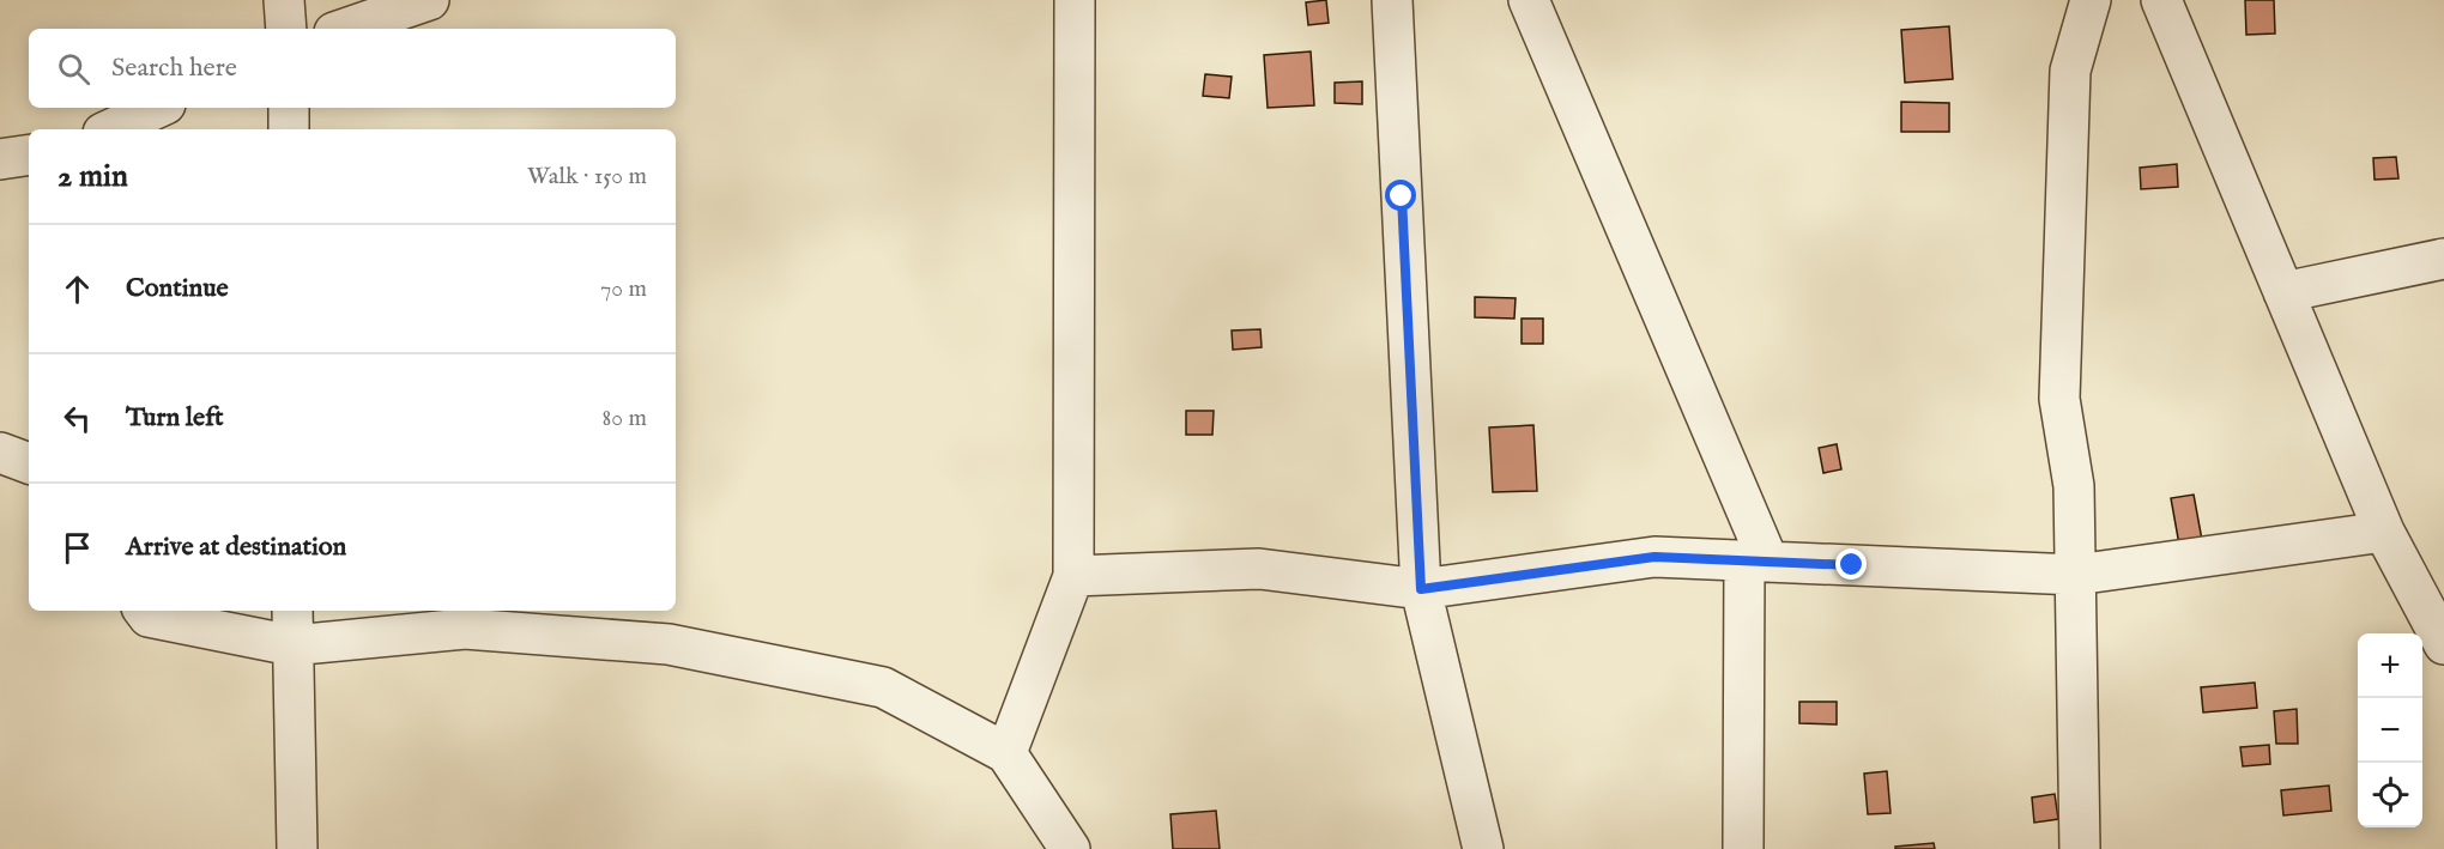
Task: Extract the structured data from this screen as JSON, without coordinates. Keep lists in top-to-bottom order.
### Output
{
  "page": {
    "search": "Search here",
    "heading": ["2 min", "Walk · 150 m"],
    "list": [
      ["Continue", "70 m"],
      ["Turn left", "80 m"],
      "Arrive at destination"
    ],
    "map_buttons": ["+", "−"]
  }
}
